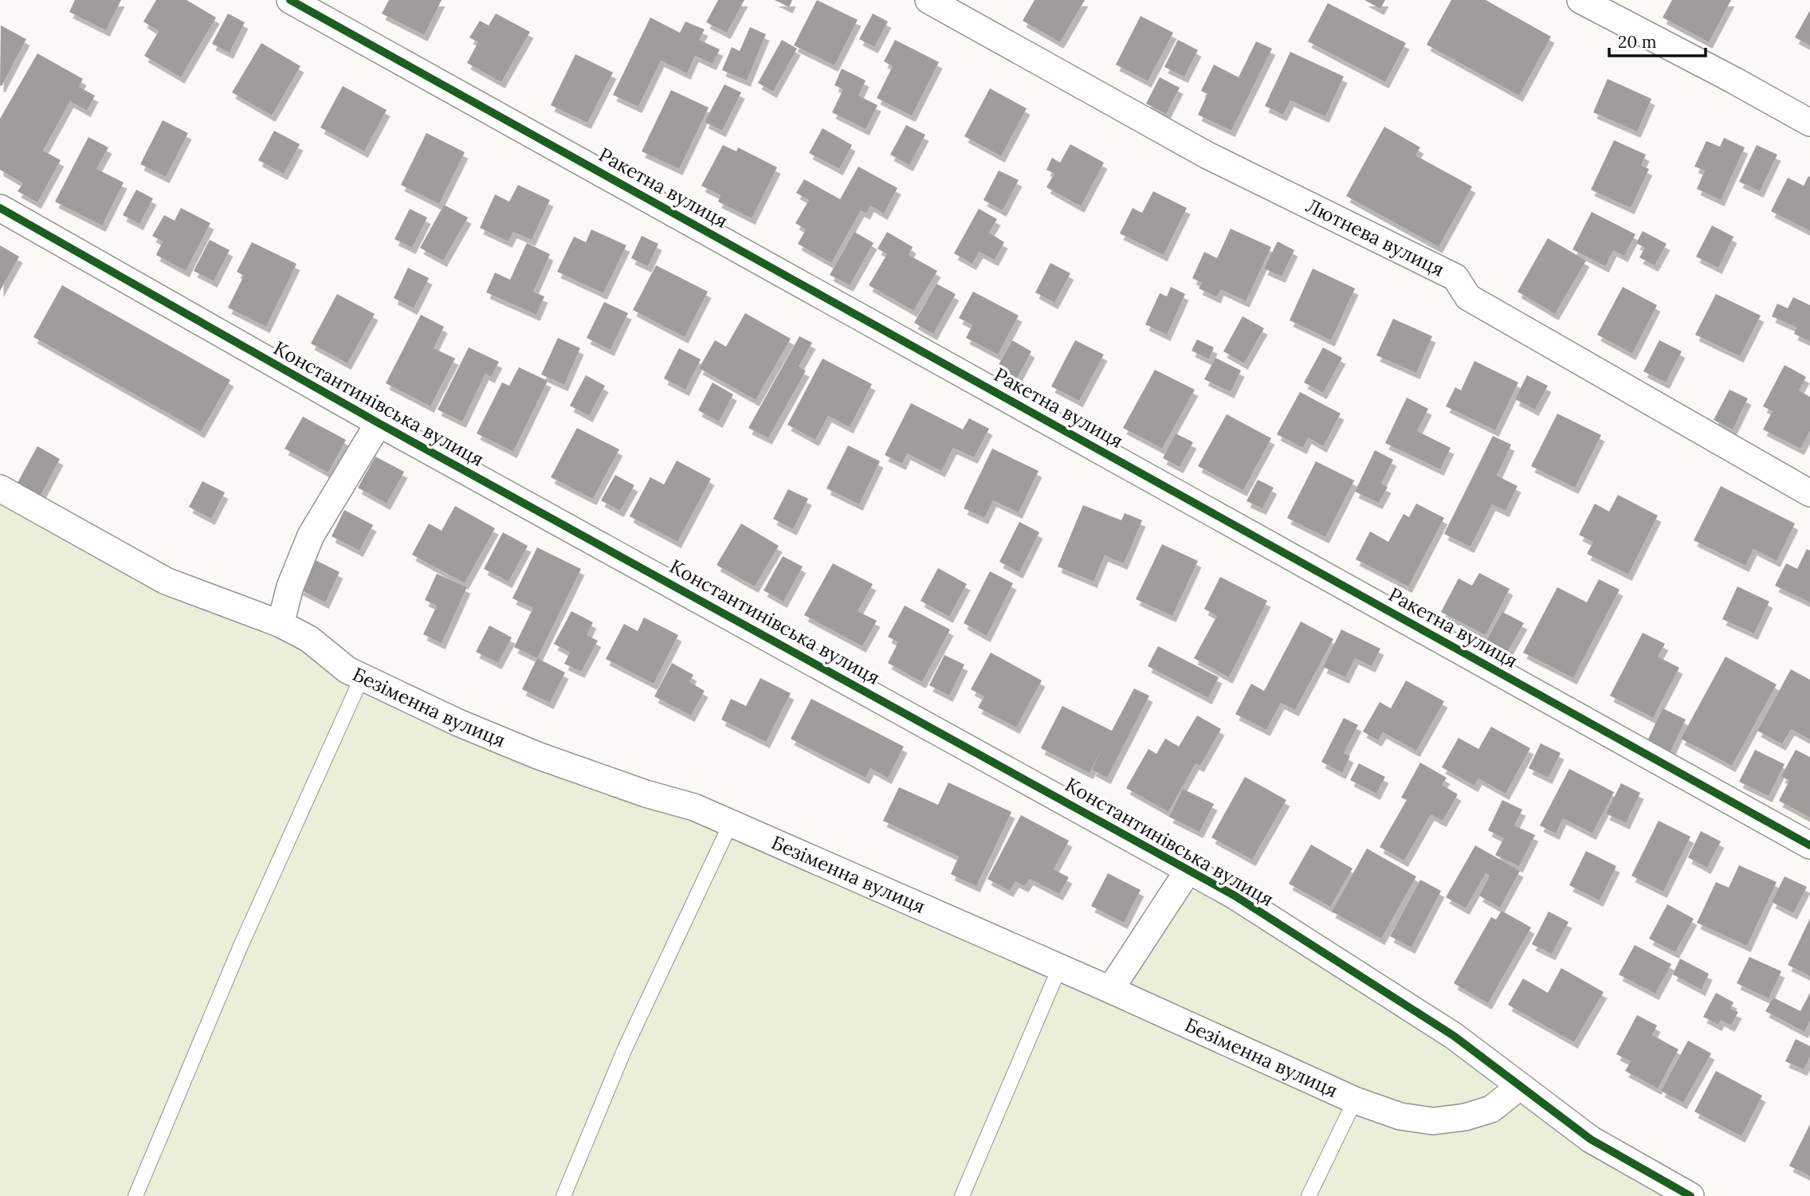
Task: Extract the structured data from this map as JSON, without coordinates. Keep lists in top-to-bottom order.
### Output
{
  "streets": {
    "street": [
      "Ракетна вулиця",
      "Лютнева вулиця",
      "Константинівська вулиця",
      "Безіменна вулиця"
    ]
  },
  "crossings": [
    ["Константинівська вулиця", "Безіменна вулиця"]
  ],
  "scale_bar": "20 m"
}
